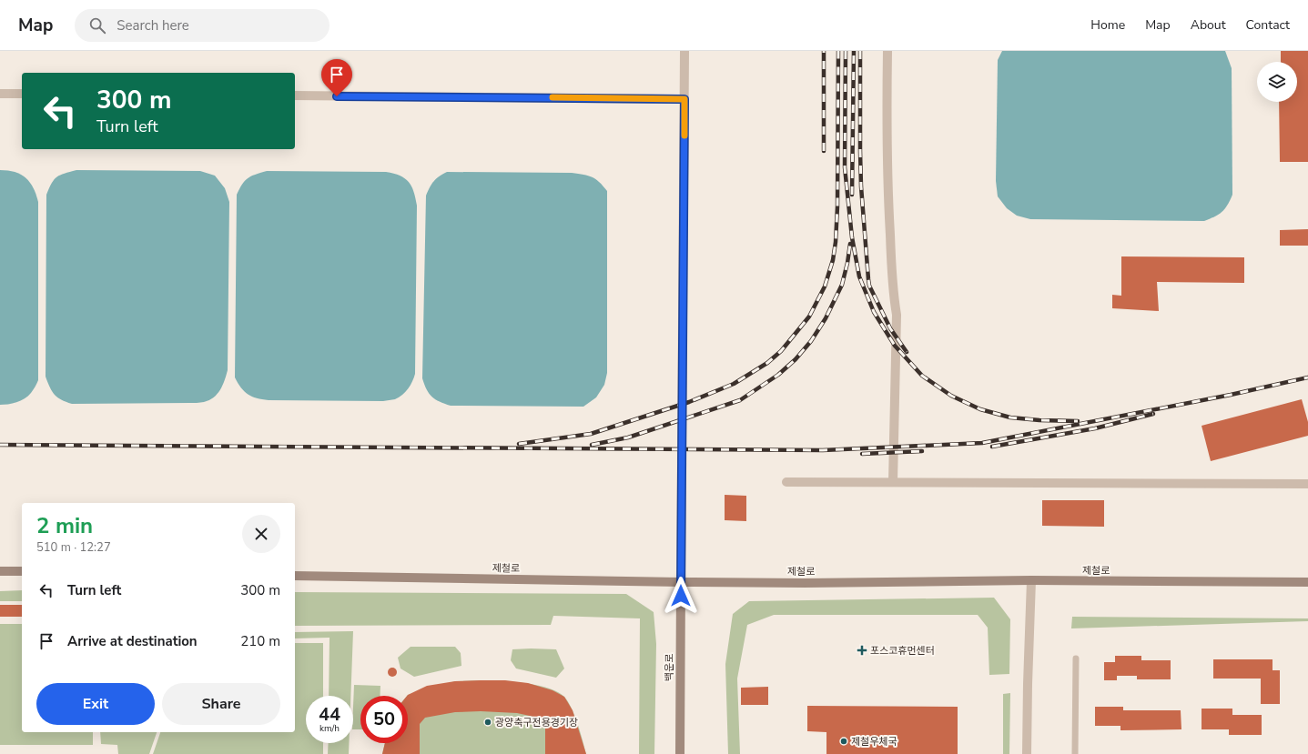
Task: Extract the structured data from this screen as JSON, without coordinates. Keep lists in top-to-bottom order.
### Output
{
  "streets": {
    "main road": ["제철로", "백운로"]
  },
  "crossings": [
    ["제철로", "백운로"]
  ],
  "places": {
    "health": ["포스코휴먼센터"],
    "other": ["광양축구전용경기장", "제철우체국"]
  },
  "page": {
    "header": "Map",
    "search": "Search here",
    "nav": [
      "Home",
      "Map",
      "About",
      "Contact"
    ],
    "turn": ["300 m", "Turn left"],
    "heading": ["2 min", "510 m · 12:27"],
    "list": [
      {
        "name": "Turn left",
        "value": "300 m"
      },
      {
        "name": "Arrive at destination",
        "value": "210 m"
      }
    ],
    "buttons": ["Exit", "Share"],
    "speed": "44 km/h",
    "limit": "50"
  }
}
